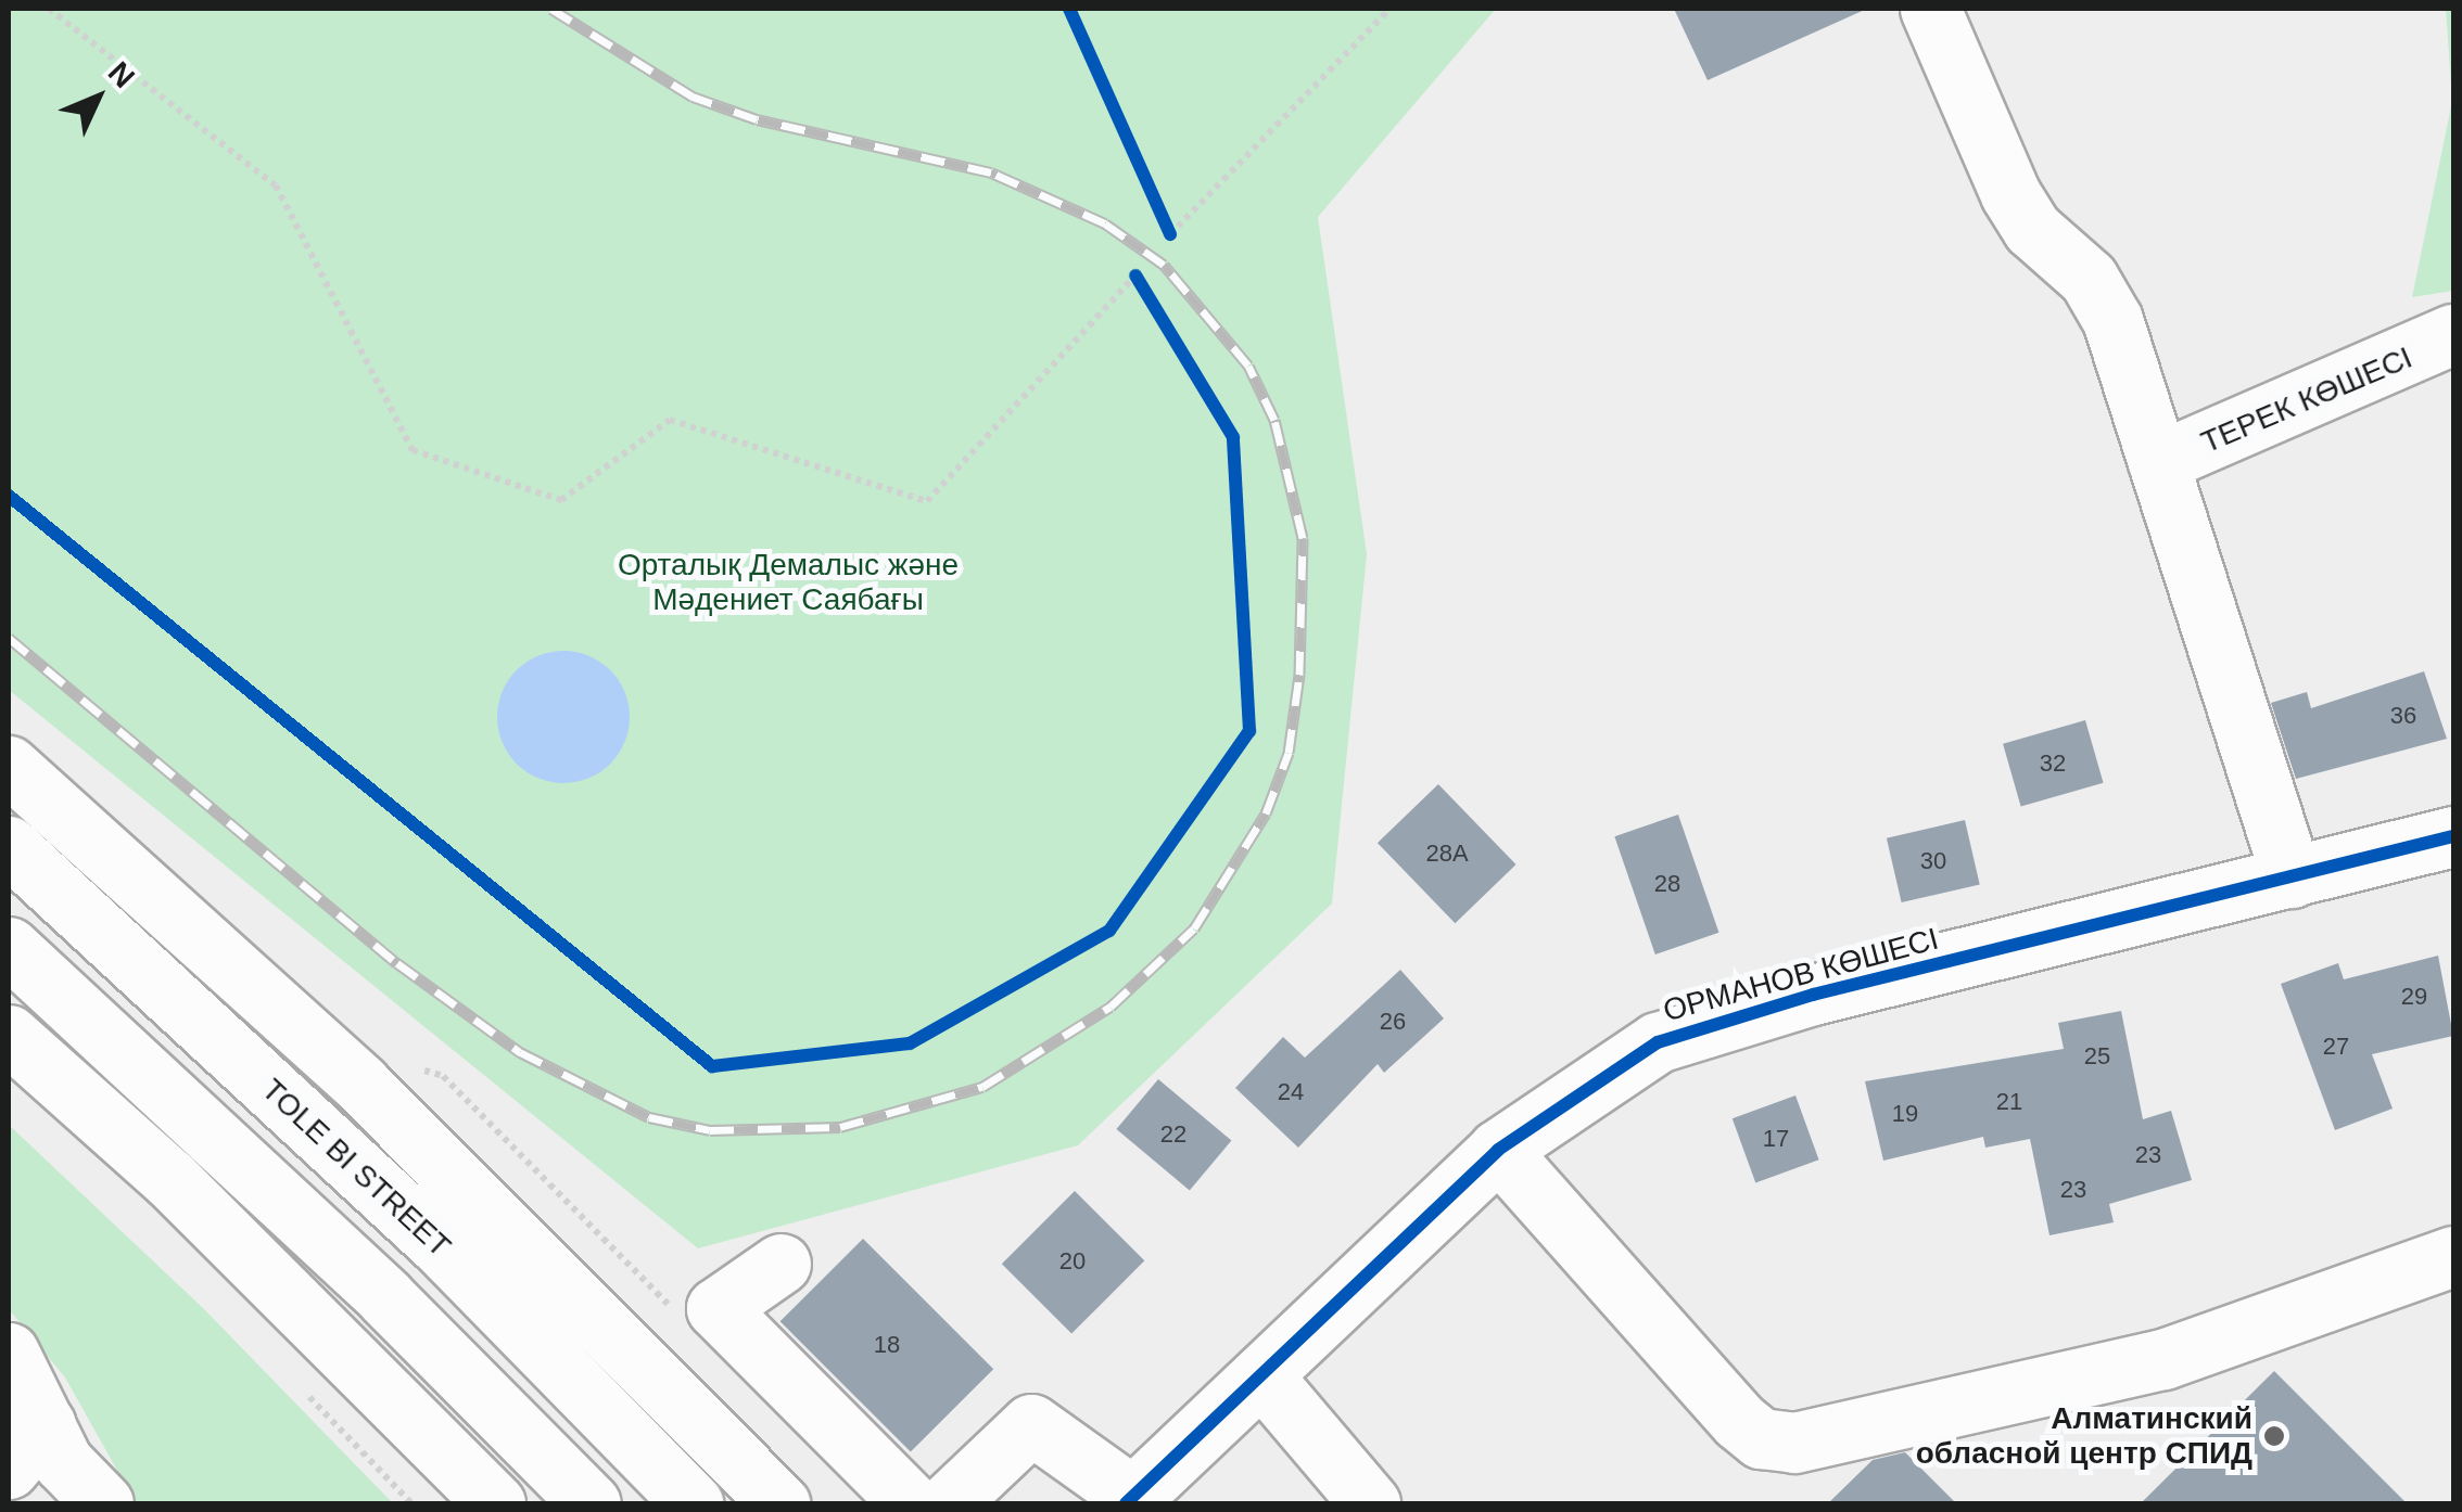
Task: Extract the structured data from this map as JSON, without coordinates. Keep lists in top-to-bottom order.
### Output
{
  "streets": {
    "street": ["ТЕРЕК КӨШЕСІ", "ОРМАНОВ КӨШЕСІ", "TOLE BI STREET"]
  },
  "parks": ["Орталық Демалыс және Мәдениет Саябағы"],
  "places": ["Алматинский обласной центр СПИД"],
  "house_numbers": [
    "36",
    "32",
    "28А",
    "30",
    "28",
    "29",
    "26",
    "27",
    "25",
    "24",
    "21",
    "19",
    "22",
    "17",
    "23",
    "23",
    "20",
    "18"
  ],
  "north": "top right"
}
